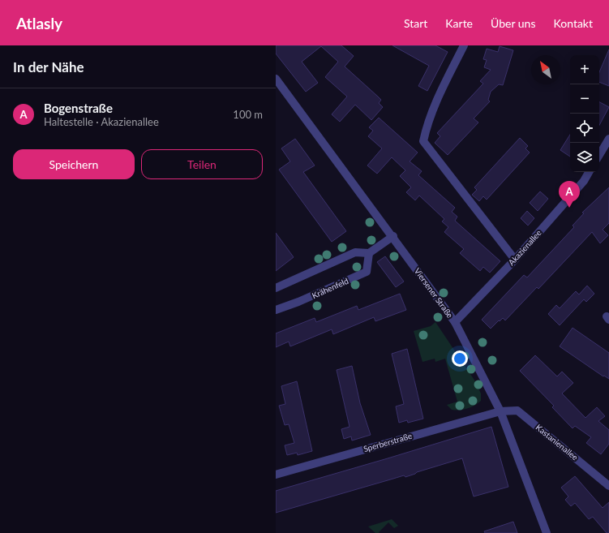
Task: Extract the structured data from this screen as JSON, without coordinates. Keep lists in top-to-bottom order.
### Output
{
  "streets": {
    "street": [
      "Akazienallee",
      "Krähenfeld",
      "Viersener Straße",
      "Sperberstraße",
      "Kastanienallee"
    ]
  },
  "crossings": [
    ["Akazienallee", "Viersener Straße"],
    ["Viersener Straße", "Sperberstraße"],
    ["Viersener Straße", "Kastanienallee"],
    ["Sperberstraße", "Kastanienallee"]
  ],
  "north": "top left",
  "page": {
    "header": "Atlasly",
    "nav": [
      "Start",
      "Karte",
      "Über uns",
      "Kontakt"
    ],
    "heading": "In der Nähe",
    "map_buttons": ["+", "−"],
    "list": [
      {
        "mark": "A",
        "name": "Bogenstraße",
        "note": "Haltestelle · Akazienallee",
        "value": "100 m"
      }
    ],
    "buttons": ["Speichern", "Teilen"],
    "pins": "A"
  }
}
